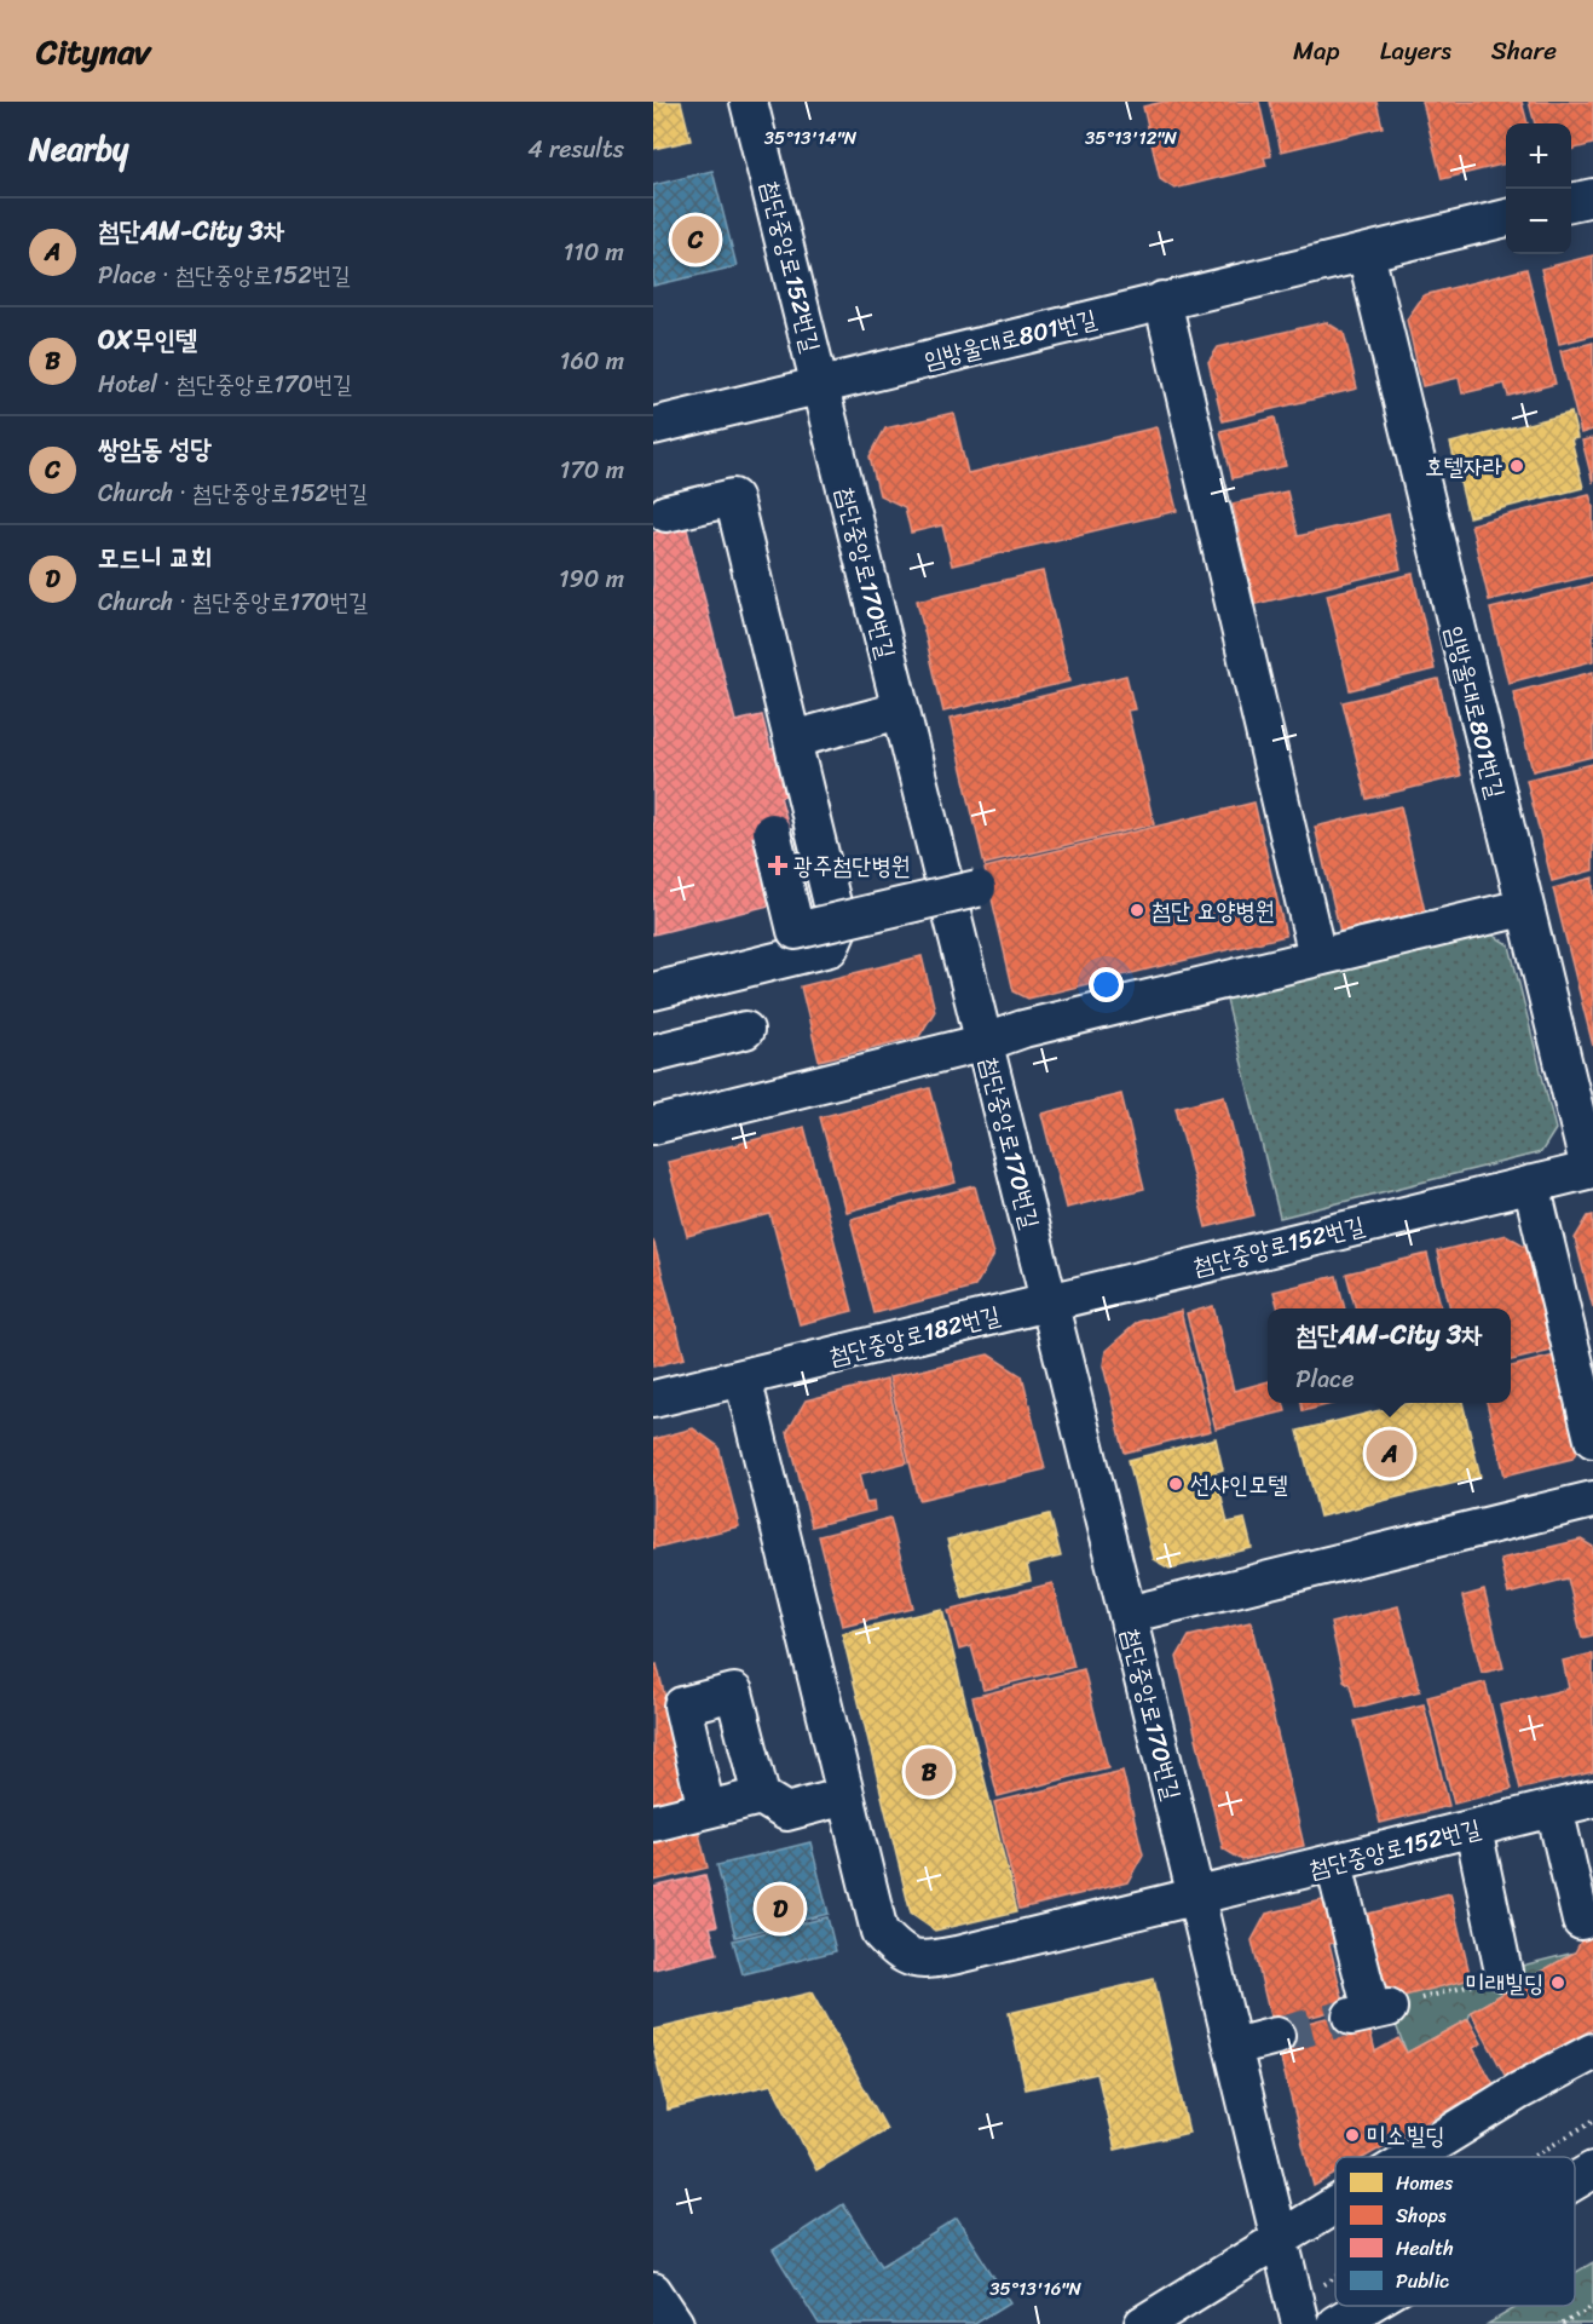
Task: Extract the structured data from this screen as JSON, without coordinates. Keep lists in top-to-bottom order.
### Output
{
  "streets": {
    "street": [
      "첨단중앙로152번길",
      "임방울대로801번길",
      "첨단중앙로170번길",
      "첨단중앙로182번길"
    ]
  },
  "crossings": [
    ["첨단중앙로152번길", "임방울대로801번길"],
    ["첨단중앙로152번길", "첨단중앙로170번길"],
    ["첨단중앙로152번길", "첨단중앙로182번길"],
    ["임방울대로801번길", "첨단중앙로170번길"],
    ["첨단중앙로170번길", "첨단중앙로182번길"]
  ],
  "places": {
    "other": [
      "호텔자라",
      "첨단 요양병원",
      "선샤인모텔",
      "미래빌딩",
      "미소빌딩"
    ],
    "health": ["광주첨단병원"]
  },
  "legend": [
    "Homes",
    "Shops",
    "Health",
    "Public"
  ],
  "page": {
    "header": "Citynav",
    "nav": ["Map", "Layers", "Share"],
    "heading": ["Nearby", "4 results"],
    "map_buttons": ["+", "−"],
    "list": [
      {
        "mark": "A",
        "name": "첨단AM-City 3차",
        "note": "Place · 첨단중앙로152번길",
        "value": "110 m"
      },
      {
        "mark": "B",
        "name": "OX무인텔",
        "note": "Hotel · 첨단중앙로170번길",
        "value": "160 m"
      },
      {
        "mark": "C",
        "name": "쌍암동 성당",
        "note": "Church · 첨단중앙로152번길",
        "value": "170 m"
      },
      {
        "mark": "D",
        "name": "모드니 교회",
        "note": "Church · 첨단중앙로170번길",
        "value": "190 m"
      }
    ],
    "pins": [
      "C",
      "A",
      "B",
      "D"
    ],
    "popup": ["첨단AM-City 3차", "Place"]
  },
  "coordinates": ["35°13'14\"N", "35°13'12\"N", "35°13'16\"N"]
}
